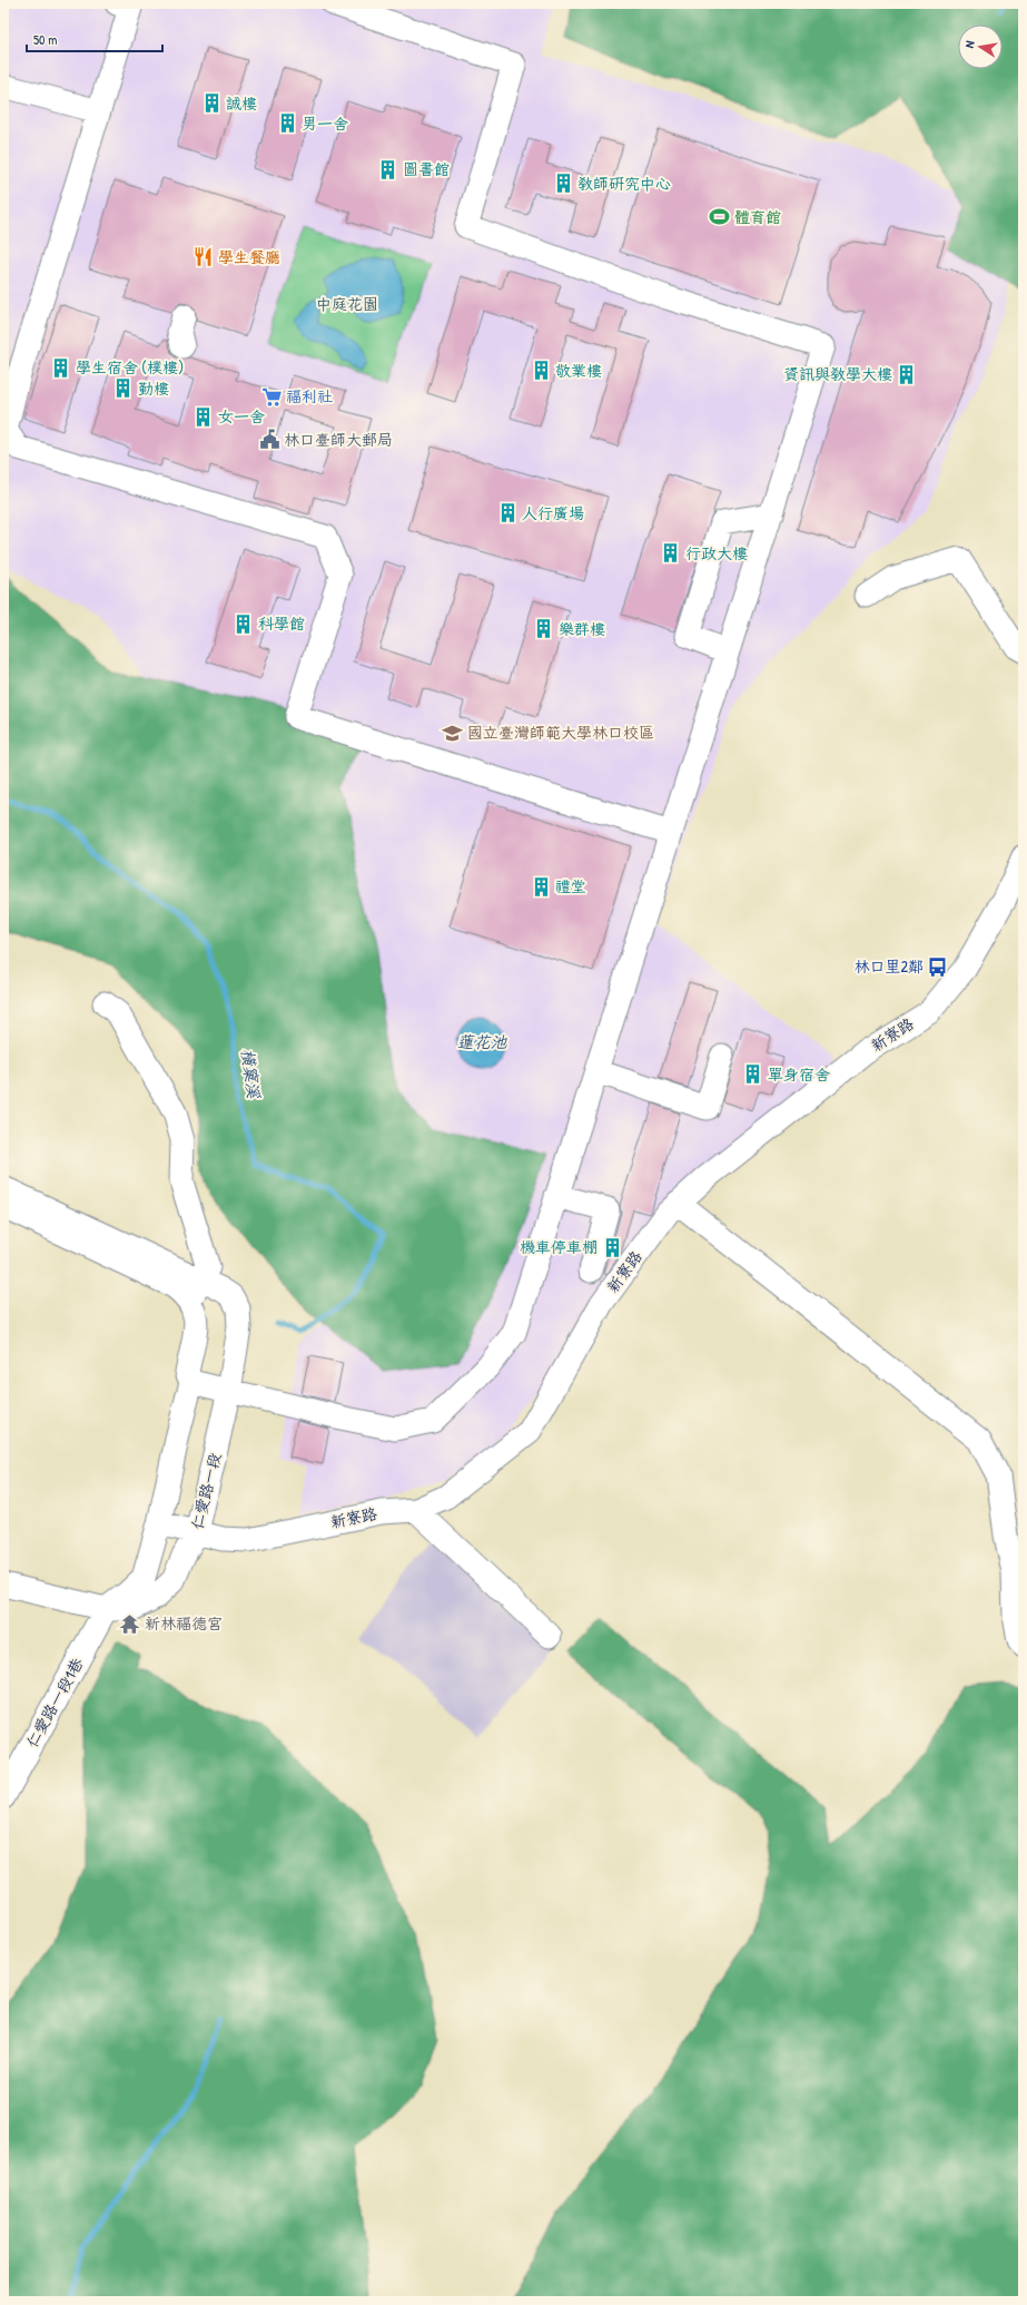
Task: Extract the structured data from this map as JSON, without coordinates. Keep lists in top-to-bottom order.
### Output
{
  "streets": {
    "street": ["新寮路", "仁愛路一段", "仁愛路一段1巷"]
  },
  "crossings": [
    ["新寮路", "仁愛路一段"],
    ["仁愛路一段", "仁愛路一段1巷"]
  ],
  "water": ["蓮花池", "橫窠溪"],
  "parks": ["中庭花園"],
  "places": {
    "building": [
      "誠樓",
      "男一舍",
      "圖書館",
      "教師研究中心",
      "學生宿舍 (樸樓)",
      "敬業樓",
      "資訊與教學大樓",
      "勤樓",
      "女一舍",
      "人行廣場",
      "行政大樓",
      "科學館",
      "樂群樓",
      "禮堂",
      "單身宿舍",
      "機車停車棚"
    ],
    "sports": ["體育館"],
    "restaurant": ["學生餐廳"],
    "supermarket": ["福利社"],
    "public building": ["林口臺師大郵局"],
    "school or university": ["國立臺灣師範大學林口校區"],
    "bus stop": ["林口里2鄰"],
    "temple": ["新林福德宮"]
  },
  "scale_bar": "50 m",
  "north": "left"
}
